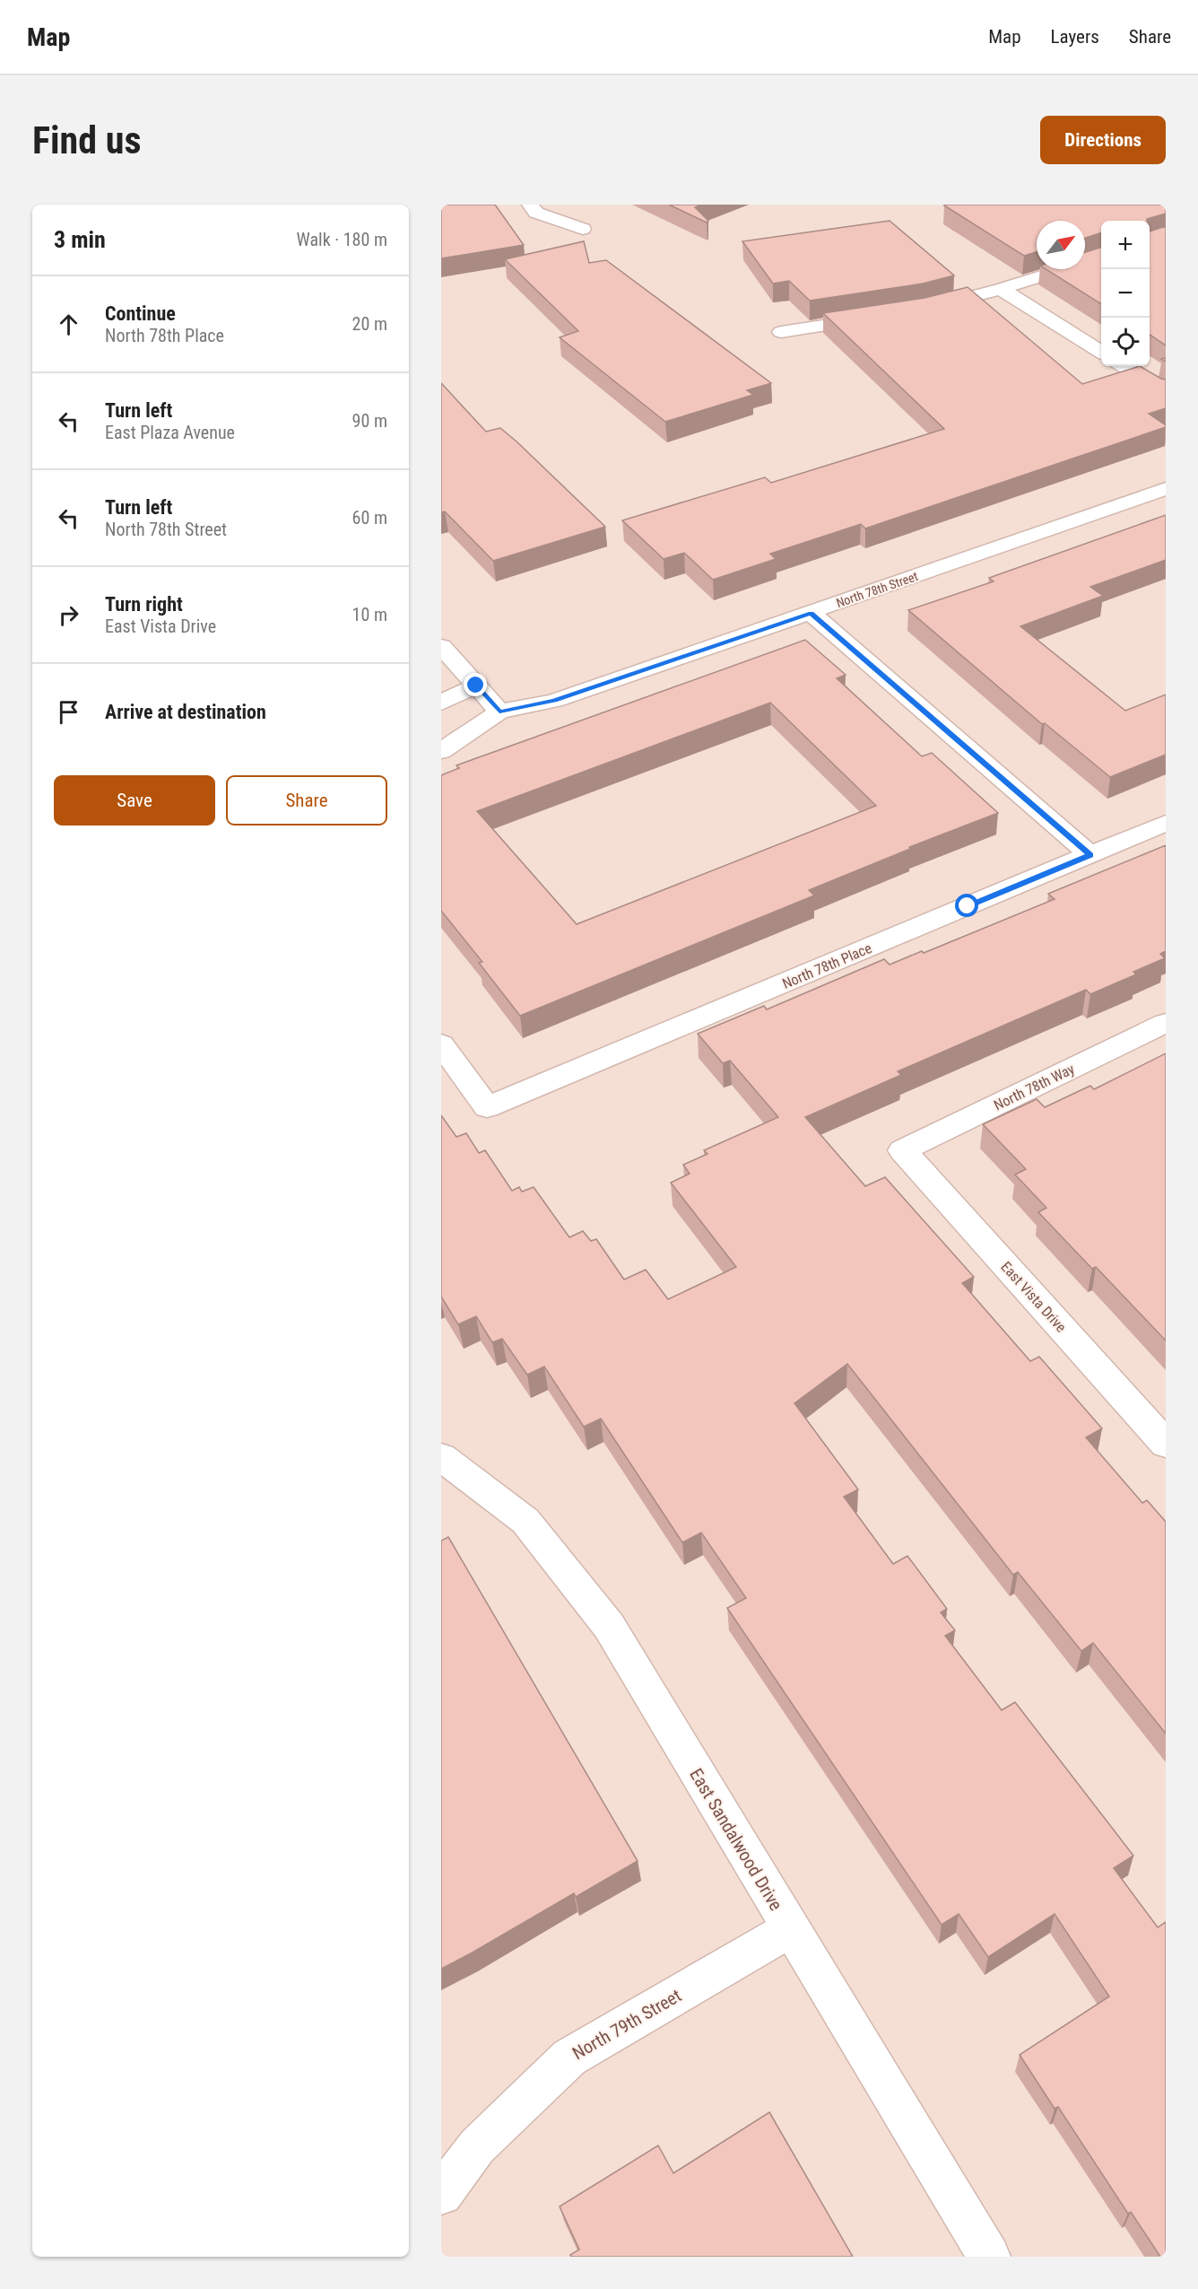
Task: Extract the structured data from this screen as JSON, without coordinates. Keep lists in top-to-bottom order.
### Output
{
  "streets": {
    "street": [
      "North 78th Street",
      "North 78th Place",
      "North 78th Way",
      "East Vista Drive",
      "East Sandalwood Drive",
      "North 79th Street"
    ]
  },
  "crossings": [
    ["North 78th Way", "East Vista Drive"],
    ["East Sandalwood Drive", "North 79th Street"]
  ],
  "north": "top right",
  "page": {
    "header": "Map",
    "nav": ["Map", "Layers", "Share"],
    "buttons": [
      "Directions",
      ["Save", "Share"]
    ],
    "title": "Find us",
    "heading": ["3 min", "Walk · 180 m"],
    "map_buttons": ["+", "−"],
    "list": [
      ["Continue", "North 78th Place", "20 m"],
      ["Turn left", "East Plaza Avenue", "90 m"],
      ["Turn left", "North 78th Street", "60 m"],
      ["Turn right", "East Vista Drive", "10 m"],
      "Arrive at destination"
    ]
  }
}
